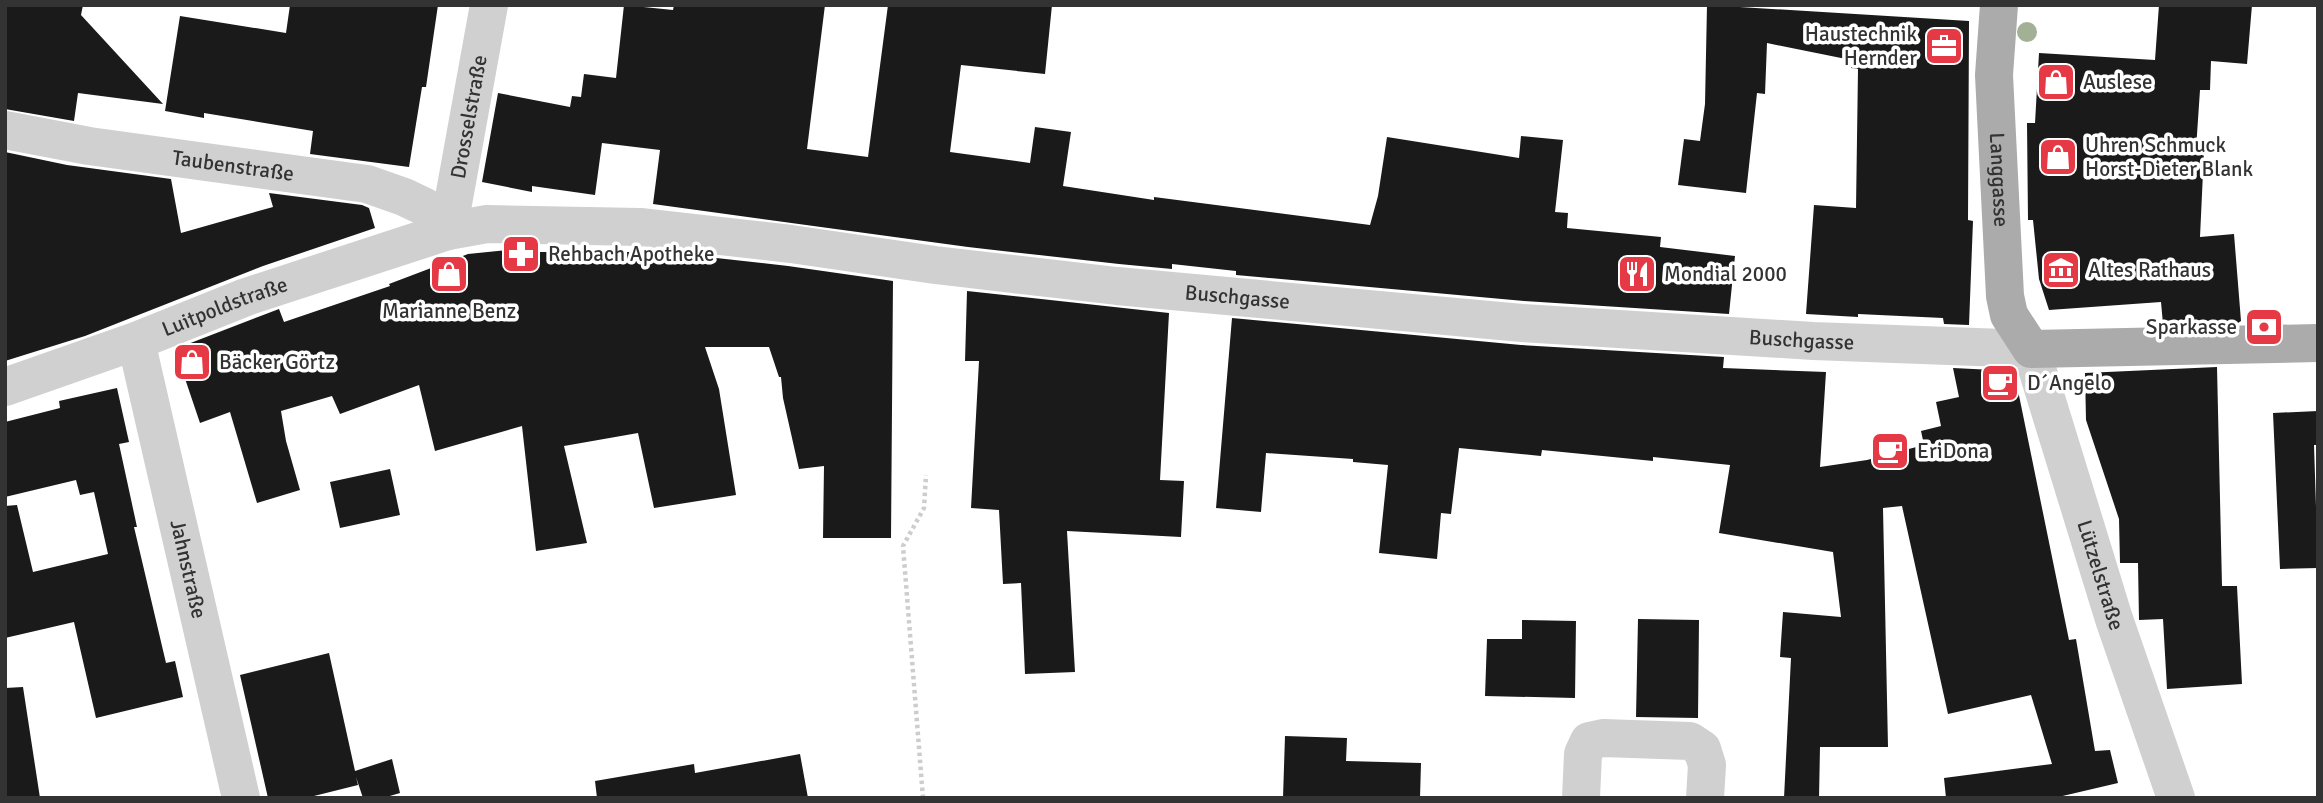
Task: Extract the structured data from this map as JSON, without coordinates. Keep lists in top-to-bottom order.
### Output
{
  "streets": {
    "main road": ["Langgasse"],
    "street": [
      "Drosselstraße",
      "Taubenstraße",
      "Buschgasse",
      "Luitpoldstraße",
      "Jahnstraße",
      "Lützelstraße"
    ]
  },
  "crossings": [
    ["Drosselstraße", "Taubenstraße"],
    ["Drosselstraße", "Buschgasse"],
    ["Drosselstraße", "Luitpoldstraße"],
    ["Taubenstraße", "Buschgasse"],
    ["Taubenstraße", "Luitpoldstraße"],
    ["Langgasse", "Buschgasse"],
    ["Langgasse", "Lützelstraße"],
    ["Buschgasse", "Luitpoldstraße"],
    ["Buschgasse", "Lützelstraße"],
    ["Luitpoldstraße", "Jahnstraße"]
  ],
  "places": {
    "office": ["Haustechnik Hernder"],
    "shop": [
      "Auslese",
      "Uhren Schmuck Horst-Dieter Blank",
      "Marianne Benz",
      "Bäcker Görtz"
    ],
    "pharmacy": ["Rehbach Apotheke"],
    "museum": ["Altes Rathaus"],
    "restaurant": ["Mondial 2000"],
    "bank": ["Sparkasse"],
    "cafe": ["D´Angelo", "EriDona"]
  }
}
